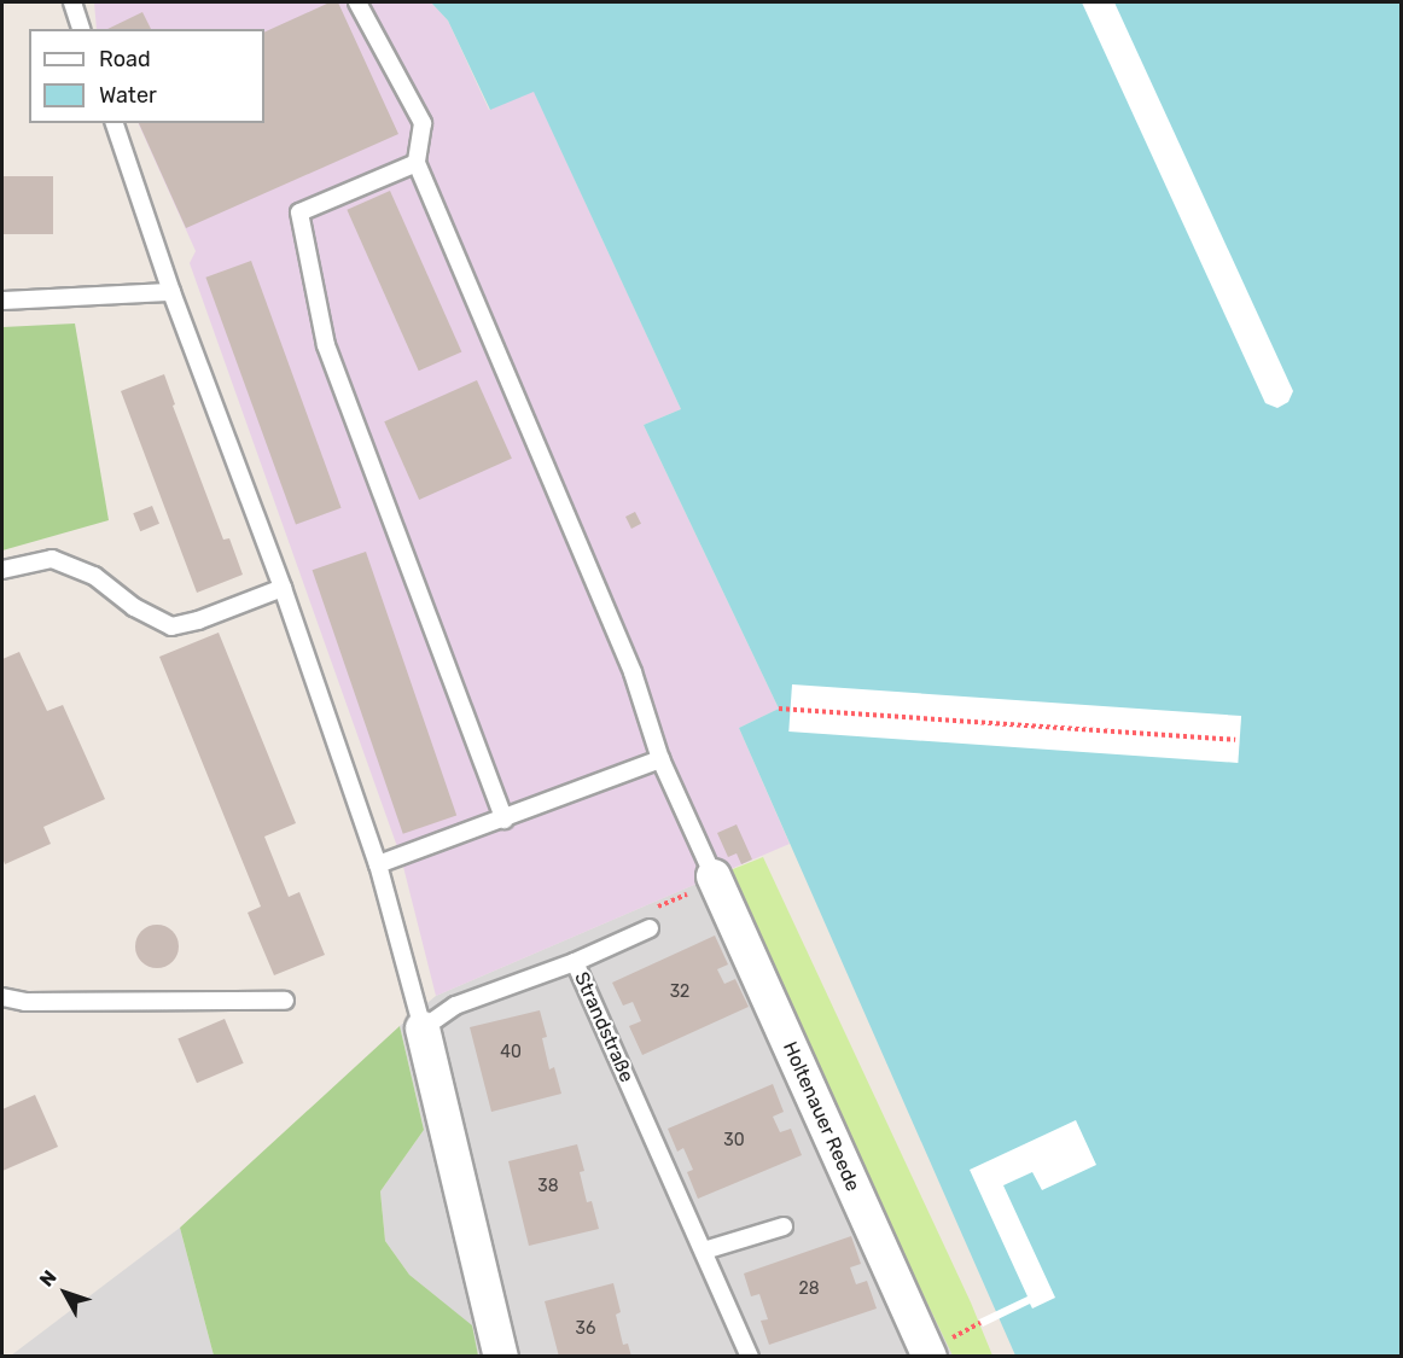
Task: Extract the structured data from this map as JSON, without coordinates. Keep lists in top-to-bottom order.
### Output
{
  "streets": {
    "street": ["Holtenauer Reede"],
    "lane": ["Strandstraße"]
  },
  "house_numbers": [
    "32",
    "40",
    "30",
    "38",
    "28",
    "36"
  ],
  "legend": ["Road", "Water"],
  "north": "top left"
}
